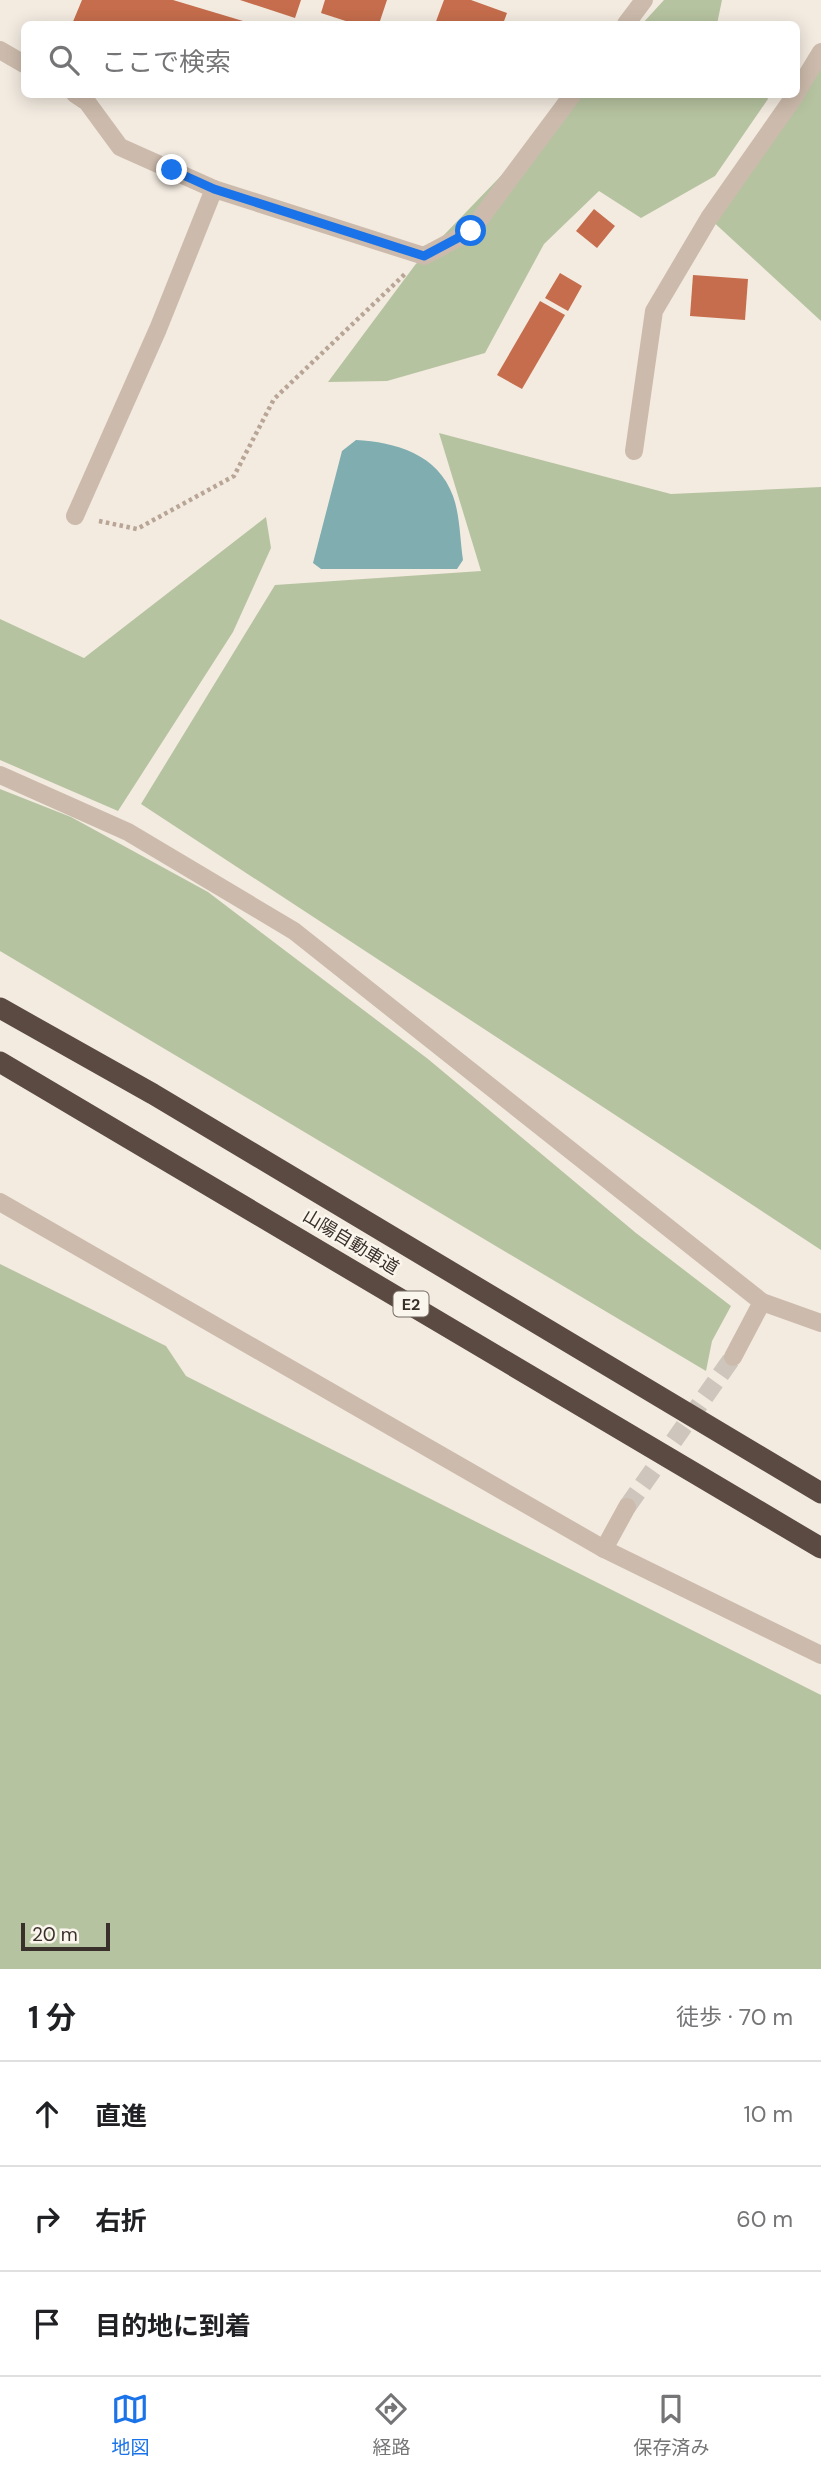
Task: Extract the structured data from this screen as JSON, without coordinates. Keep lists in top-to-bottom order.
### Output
{
  "streets": {
    "highway": ["山陽自動車道", "E2"]
  },
  "scale_bar": "20 m",
  "page": {
    "search": "ここで検索",
    "scale": "20 m",
    "heading": ["1 分", "徒歩 · 70 m"],
    "list": [
      ["直進", "10 m"],
      ["右折", "60 m"],
      "目的地に到着"
    ],
    "nav": ["地図", "経路", "保存済み"]
  }
}
